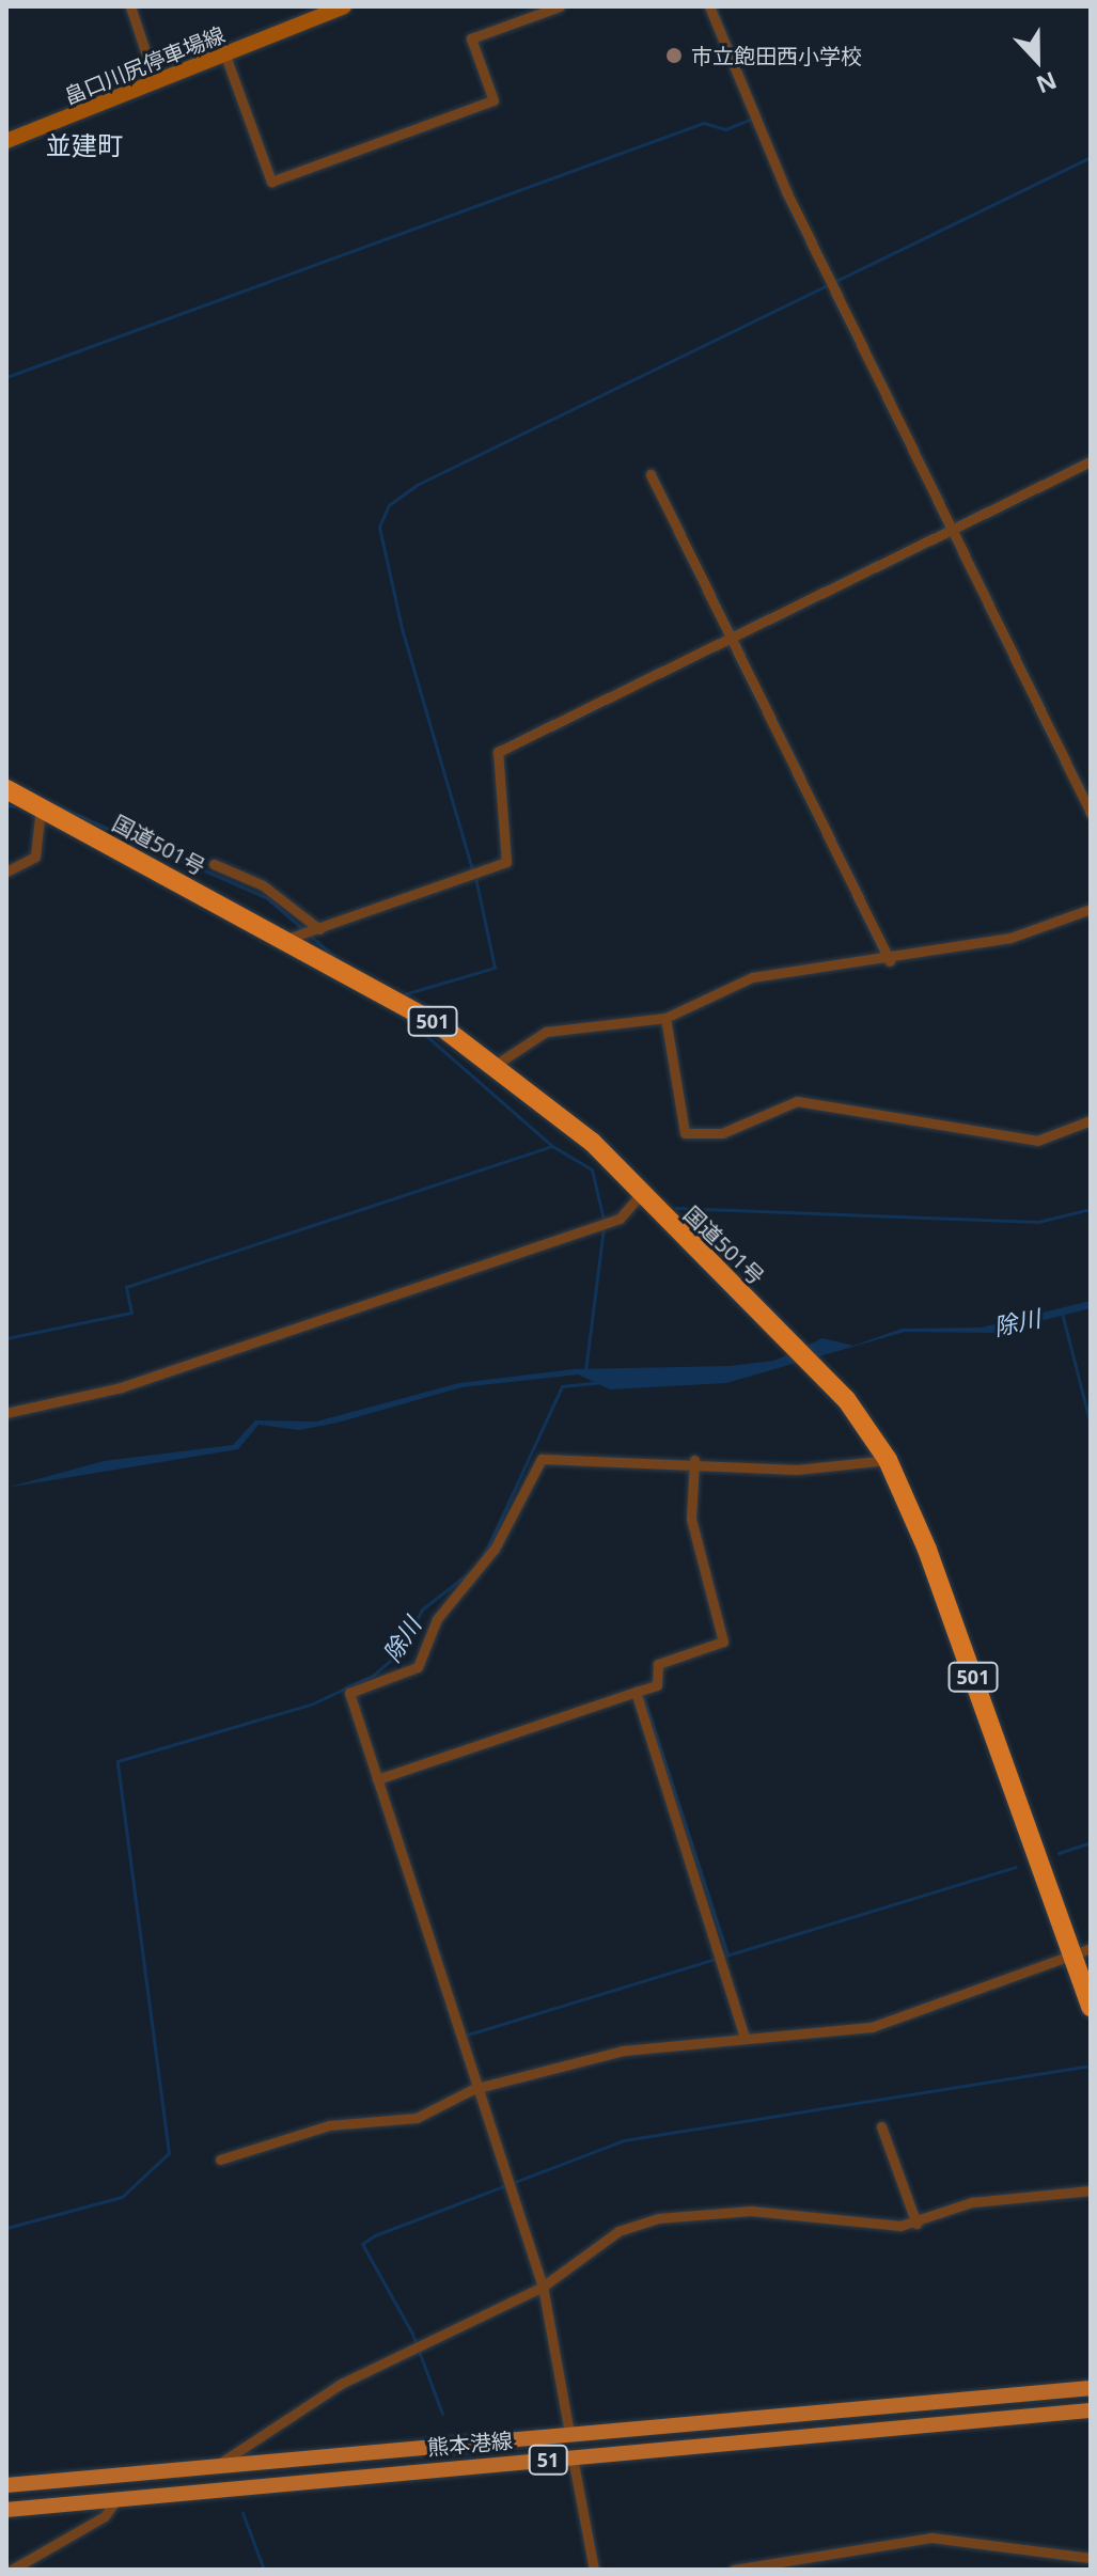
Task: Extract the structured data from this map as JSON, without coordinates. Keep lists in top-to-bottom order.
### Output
{
  "streets": {
    "highway": ["国道501号", "501"],
    "main road": ["畠口川尻停車場線", "熊本港線", "51"]
  },
  "districts": ["並建町"],
  "water": ["除川"],
  "places": ["市立飽田西小学校"],
  "north": "bottom"
}
